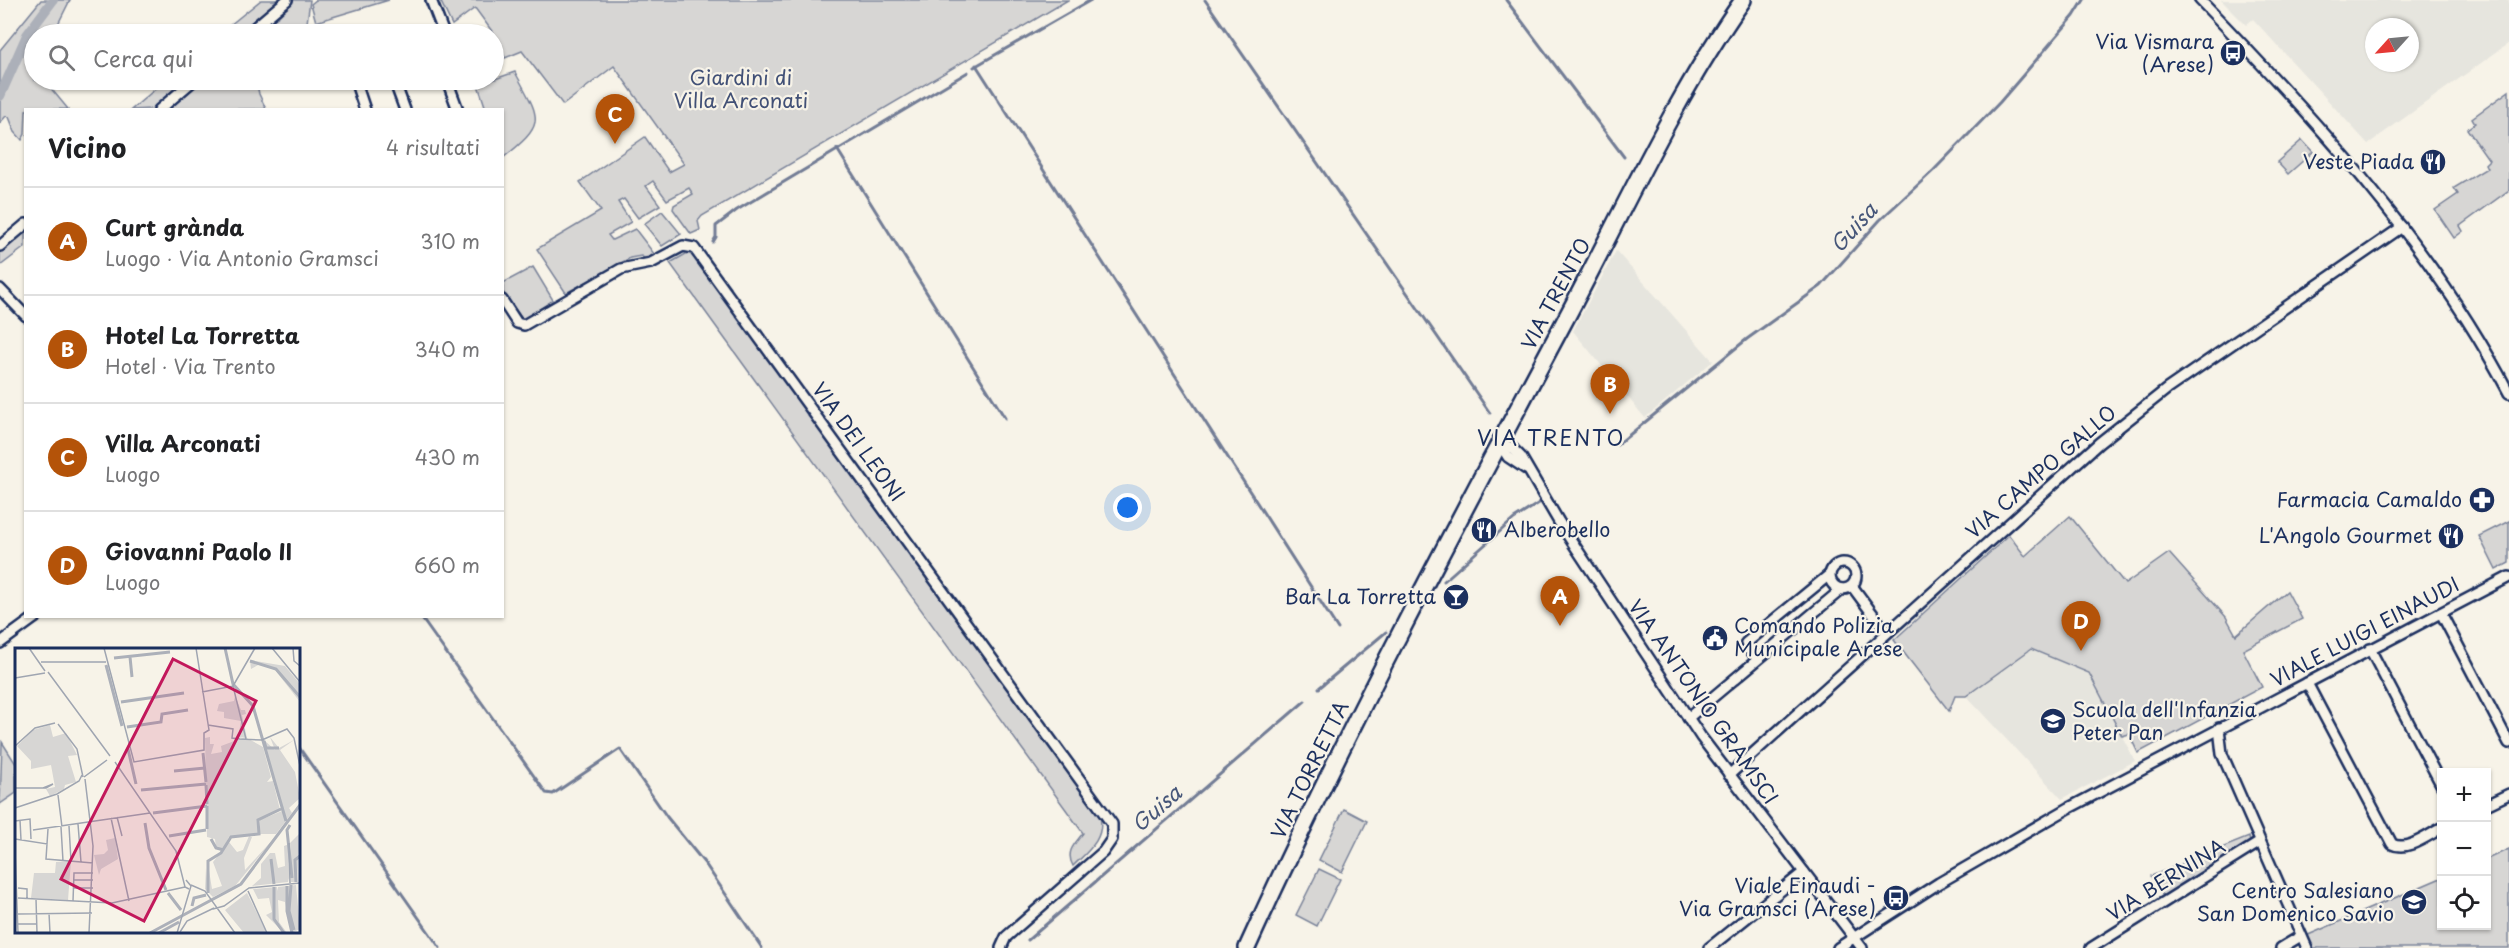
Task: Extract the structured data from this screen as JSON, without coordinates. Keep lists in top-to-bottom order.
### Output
{
  "streets": {
    "main road": ["VIA TRENTO", "VIA TORRETTA"],
    "street": [
      "VIA DEI LEONI",
      "VIA CAMPO GALLO",
      "VIALE LUIGI EINAUDI",
      "VIA ANTONIO GRAMSCI",
      "VIA BERNINA"
    ]
  },
  "crossings": [
    ["VIA TRENTO", "VIA ANTONIO GRAMSCI"],
    ["VIA TRENTO", "VIA TORRETTA"],
    ["VIA CAMPO GALLO", "VIA ANTONIO GRAMSCI"],
    ["VIALE LUIGI EINAUDI", "VIA ANTONIO GRAMSCI"]
  ],
  "districts": ["VIA TRENTO"],
  "water": ["Guisa"],
  "parks": ["Giardini di Villa Arconati"],
  "places": {
    "bus stop": ["Via Vismara (Arese)", "Viale Einaudi - Via Gramsci (Arese)"],
    "restaurant": ["Veste Piada", "Alberobello", "L'Angolo Gourmet"],
    "pharmacy": ["Farmacia Camaldo"],
    "bar": ["Bar La Torretta"],
    "public building": ["Comando Polizia Municipale Arese"],
    "school or university": ["Scuola dell'Infanzia Peter Pan", "Centro Salesiano San Domenico Savio"]
  },
  "north": "bottom left",
  "page": {
    "search": "Cerca qui",
    "pins": [
      "C",
      "B",
      "A",
      "D"
    ],
    "heading": ["Vicino", "4 risultati"],
    "list": [
      {
        "mark": "A",
        "name": "Curt grànda",
        "note": "Luogo · Via Antonio Gramsci",
        "value": "310 m"
      },
      {
        "mark": "B",
        "name": "Hotel La Torretta",
        "note": "Hotel · Via Trento",
        "value": "340 m"
      },
      {
        "mark": "C",
        "name": "Villa Arconati",
        "note": "Luogo",
        "value": "430 m"
      },
      {
        "mark": "D",
        "name": "Giovanni Paolo II",
        "note": "Luogo",
        "value": "660 m"
      }
    ],
    "map_buttons": ["+", "−"]
  }
}
